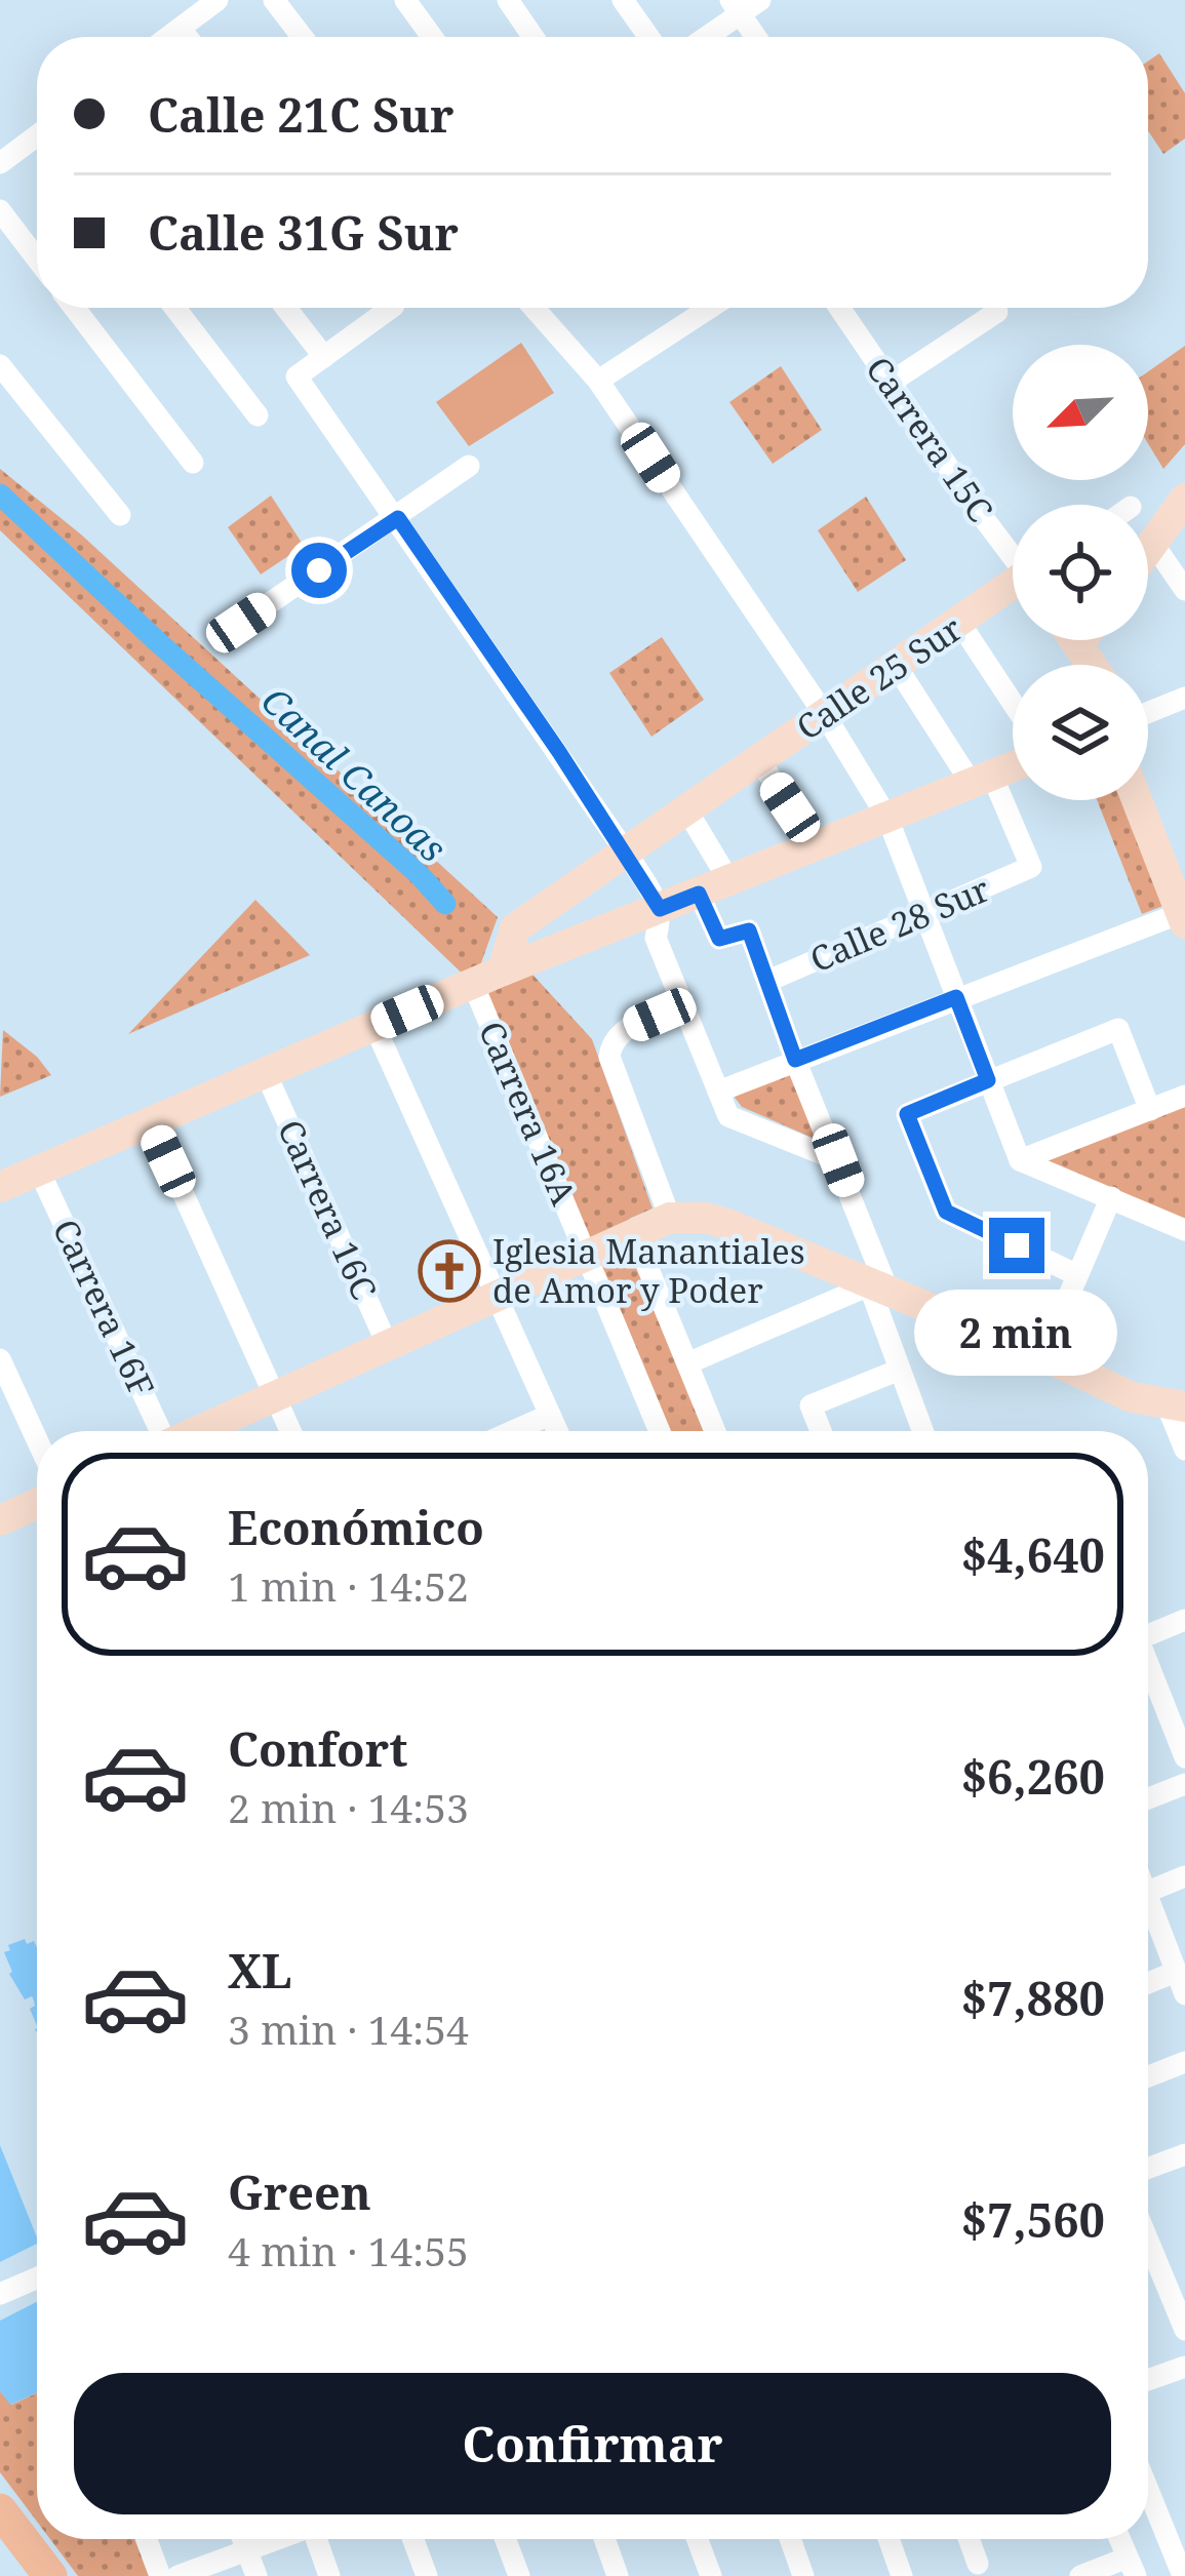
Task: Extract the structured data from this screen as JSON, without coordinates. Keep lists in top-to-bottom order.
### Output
{
  "streets": {
    "street": [
      "Carrera 15C",
      "Calle 25 Sur",
      "Calle 28 Sur",
      "Carrera 16A",
      "Carrera 16C",
      "Carrera 16F"
    ]
  },
  "crossings": [
    ["Calle 25 Sur", "Carrera 16A"]
  ],
  "water": ["Canal Canoas"],
  "places": {
    "church": ["Iglesia Manantiales de Amor y Poder"]
  },
  "north": "bottom left",
  "page": {
    "banner": ["Calle 21C Sur", "Calle 31G Sur"],
    "bubble": "2 min",
    "list": [
      {
        "name": "Económico",
        "note": "1 min · 14:52",
        "value": "$4,640"
      },
      {
        "name": "Confort",
        "note": "2 min · 14:53",
        "value": "$6,260"
      },
      {
        "name": "XL",
        "note": "3 min · 14:54",
        "value": "$7,880"
      },
      {
        "name": "Green",
        "note": "4 min · 14:55",
        "value": "$7,560"
      }
    ],
    "buttons": "Confirmar"
  }
}
